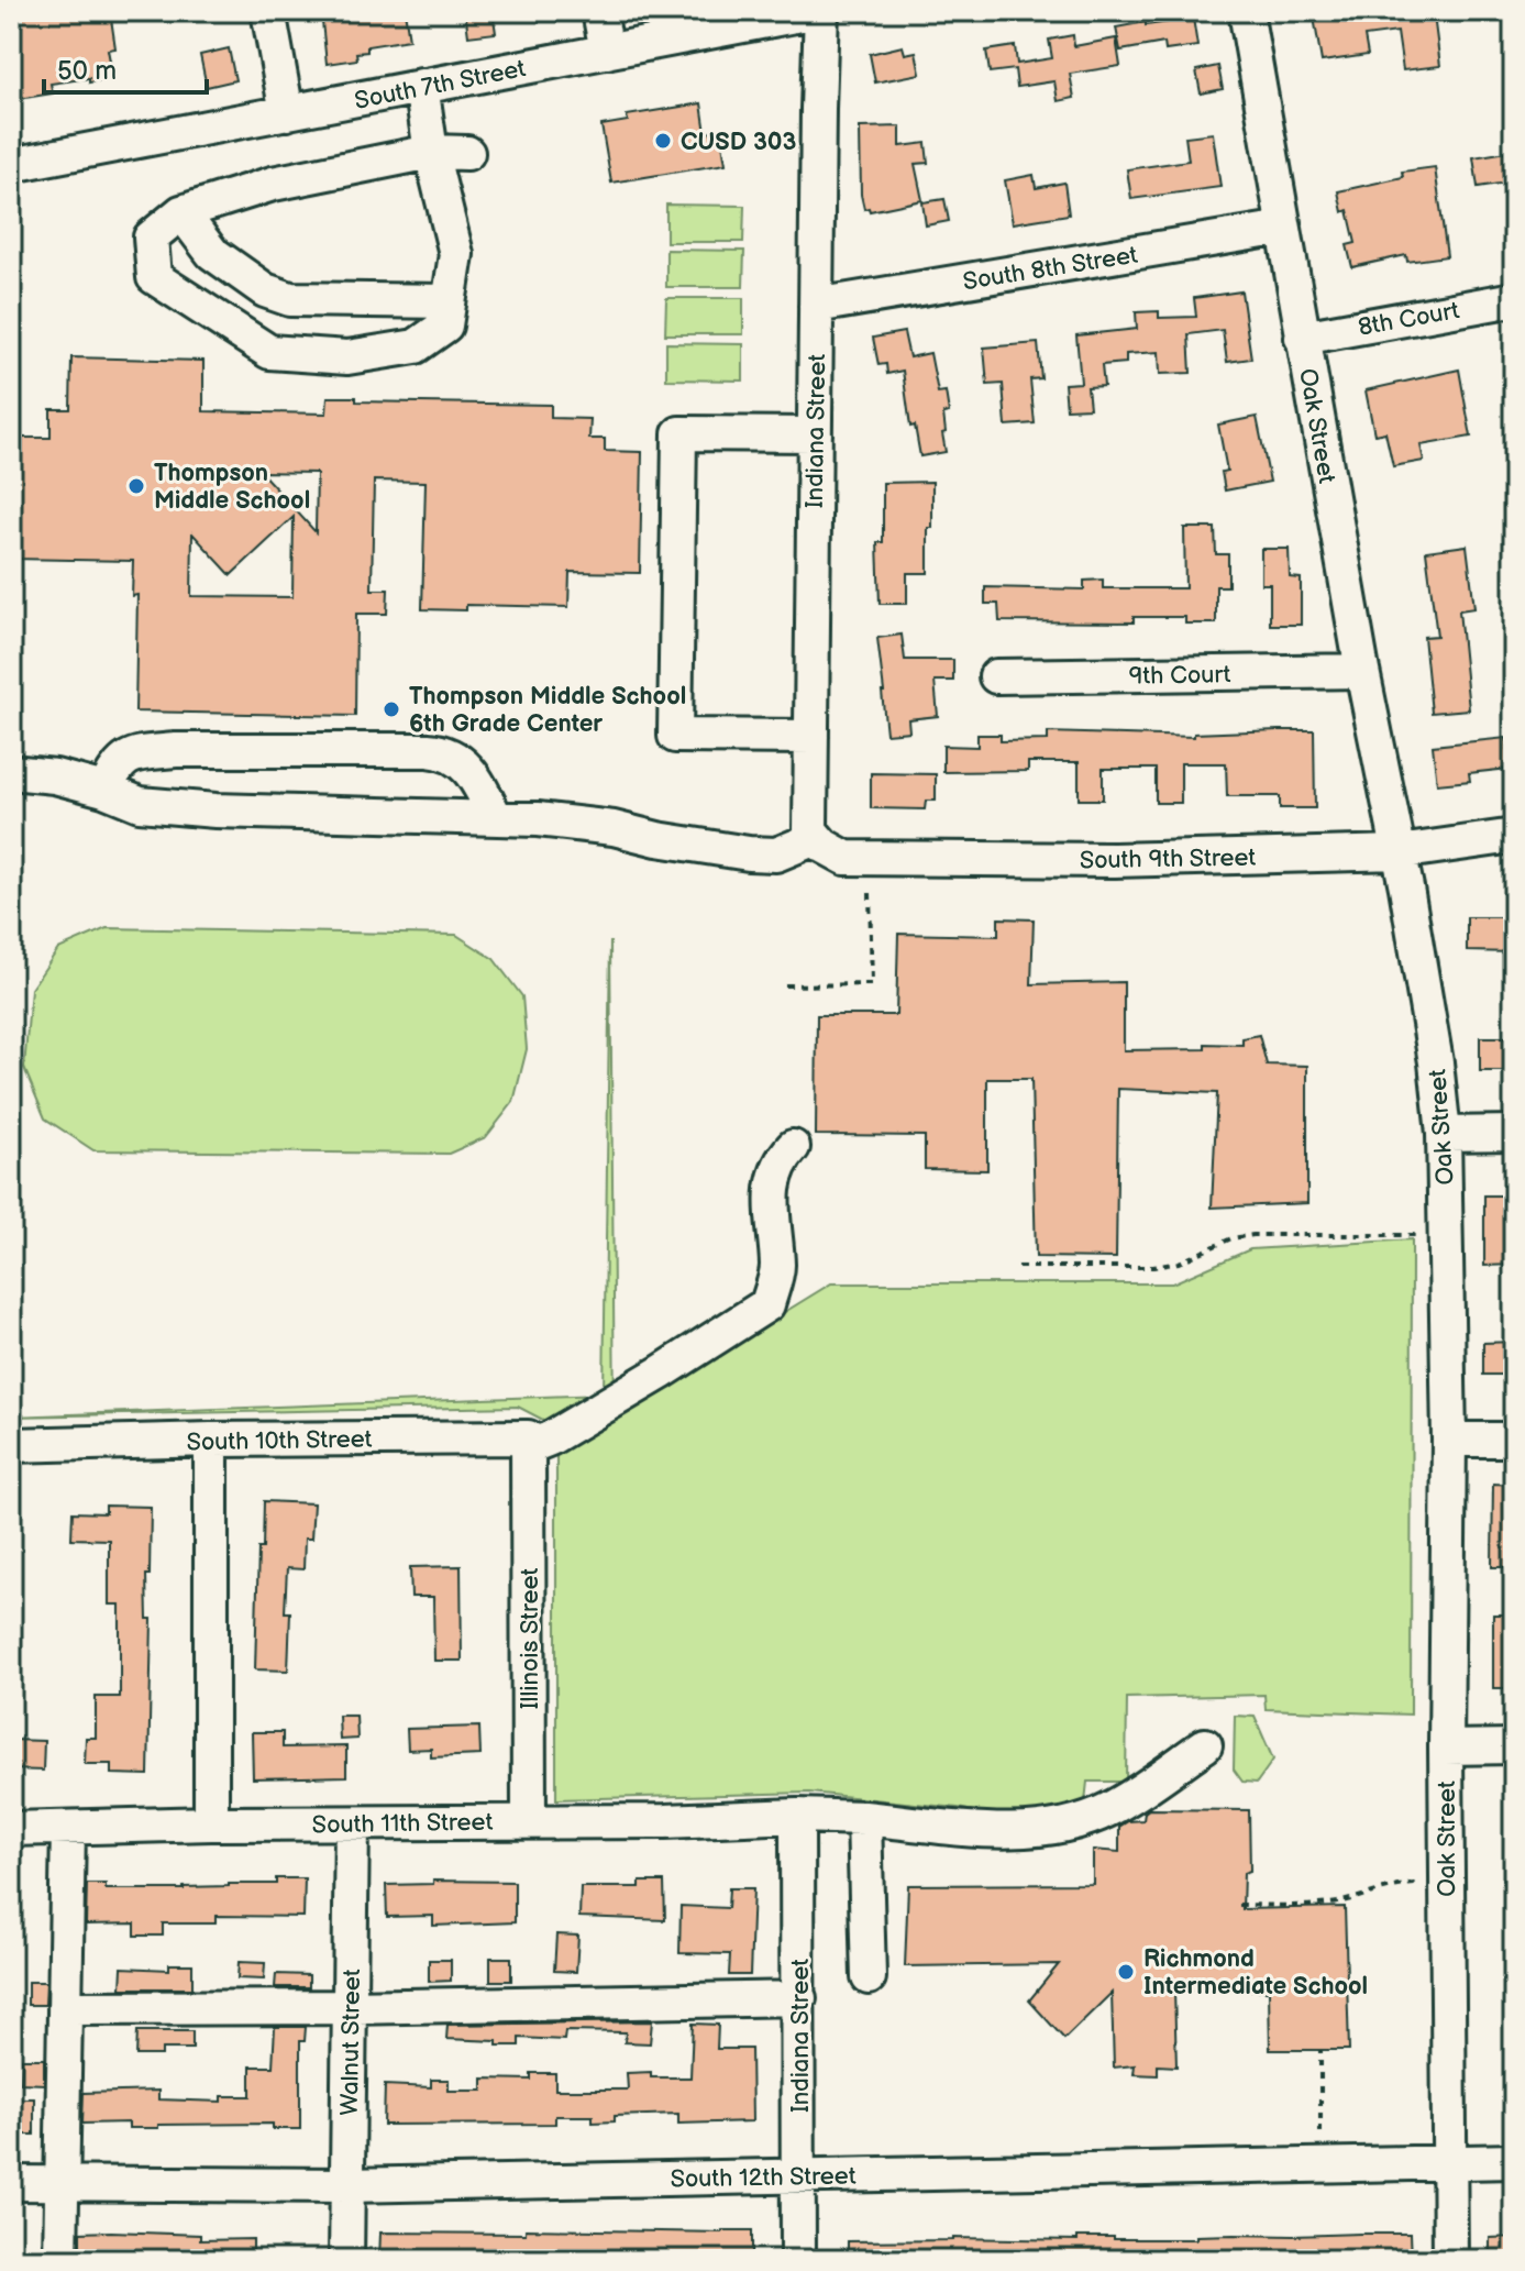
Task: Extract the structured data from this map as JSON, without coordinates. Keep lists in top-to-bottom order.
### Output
{
  "streets": {
    "street": [
      "South 7th Street",
      "South 8th Street",
      "8th Court",
      "Oak Street",
      "Indiana Street",
      "9th Court",
      "South 9th Street",
      "South 10th Street",
      "Illinois Street",
      "South 11th Street",
      "Walnut Street",
      "South 12th Street"
    ]
  },
  "crossings": [
    ["South 7th Street", "Indiana Street"],
    ["South 8th Street", "Oak Street"],
    ["South 8th Street", "Indiana Street"],
    ["8th Court", "Oak Street"],
    ["Oak Street", "9th Court"],
    ["Oak Street", "South 9th Street"],
    ["Oak Street", "South 12th Street"],
    ["Indiana Street", "South 9th Street"],
    ["Indiana Street", "South 11th Street"],
    ["Indiana Street", "South 12th Street"],
    ["South 10th Street", "Illinois Street"],
    ["Illinois Street", "South 11th Street"],
    ["South 11th Street", "Walnut Street"],
    ["Walnut Street", "South 12th Street"]
  ],
  "places": [
    "CUSD 303",
    "Thompson Middle School",
    "Thompson Middle School 6th Grade Center",
    "Richmond Intermediate School"
  ],
  "scale_bar": "50 m"
}
